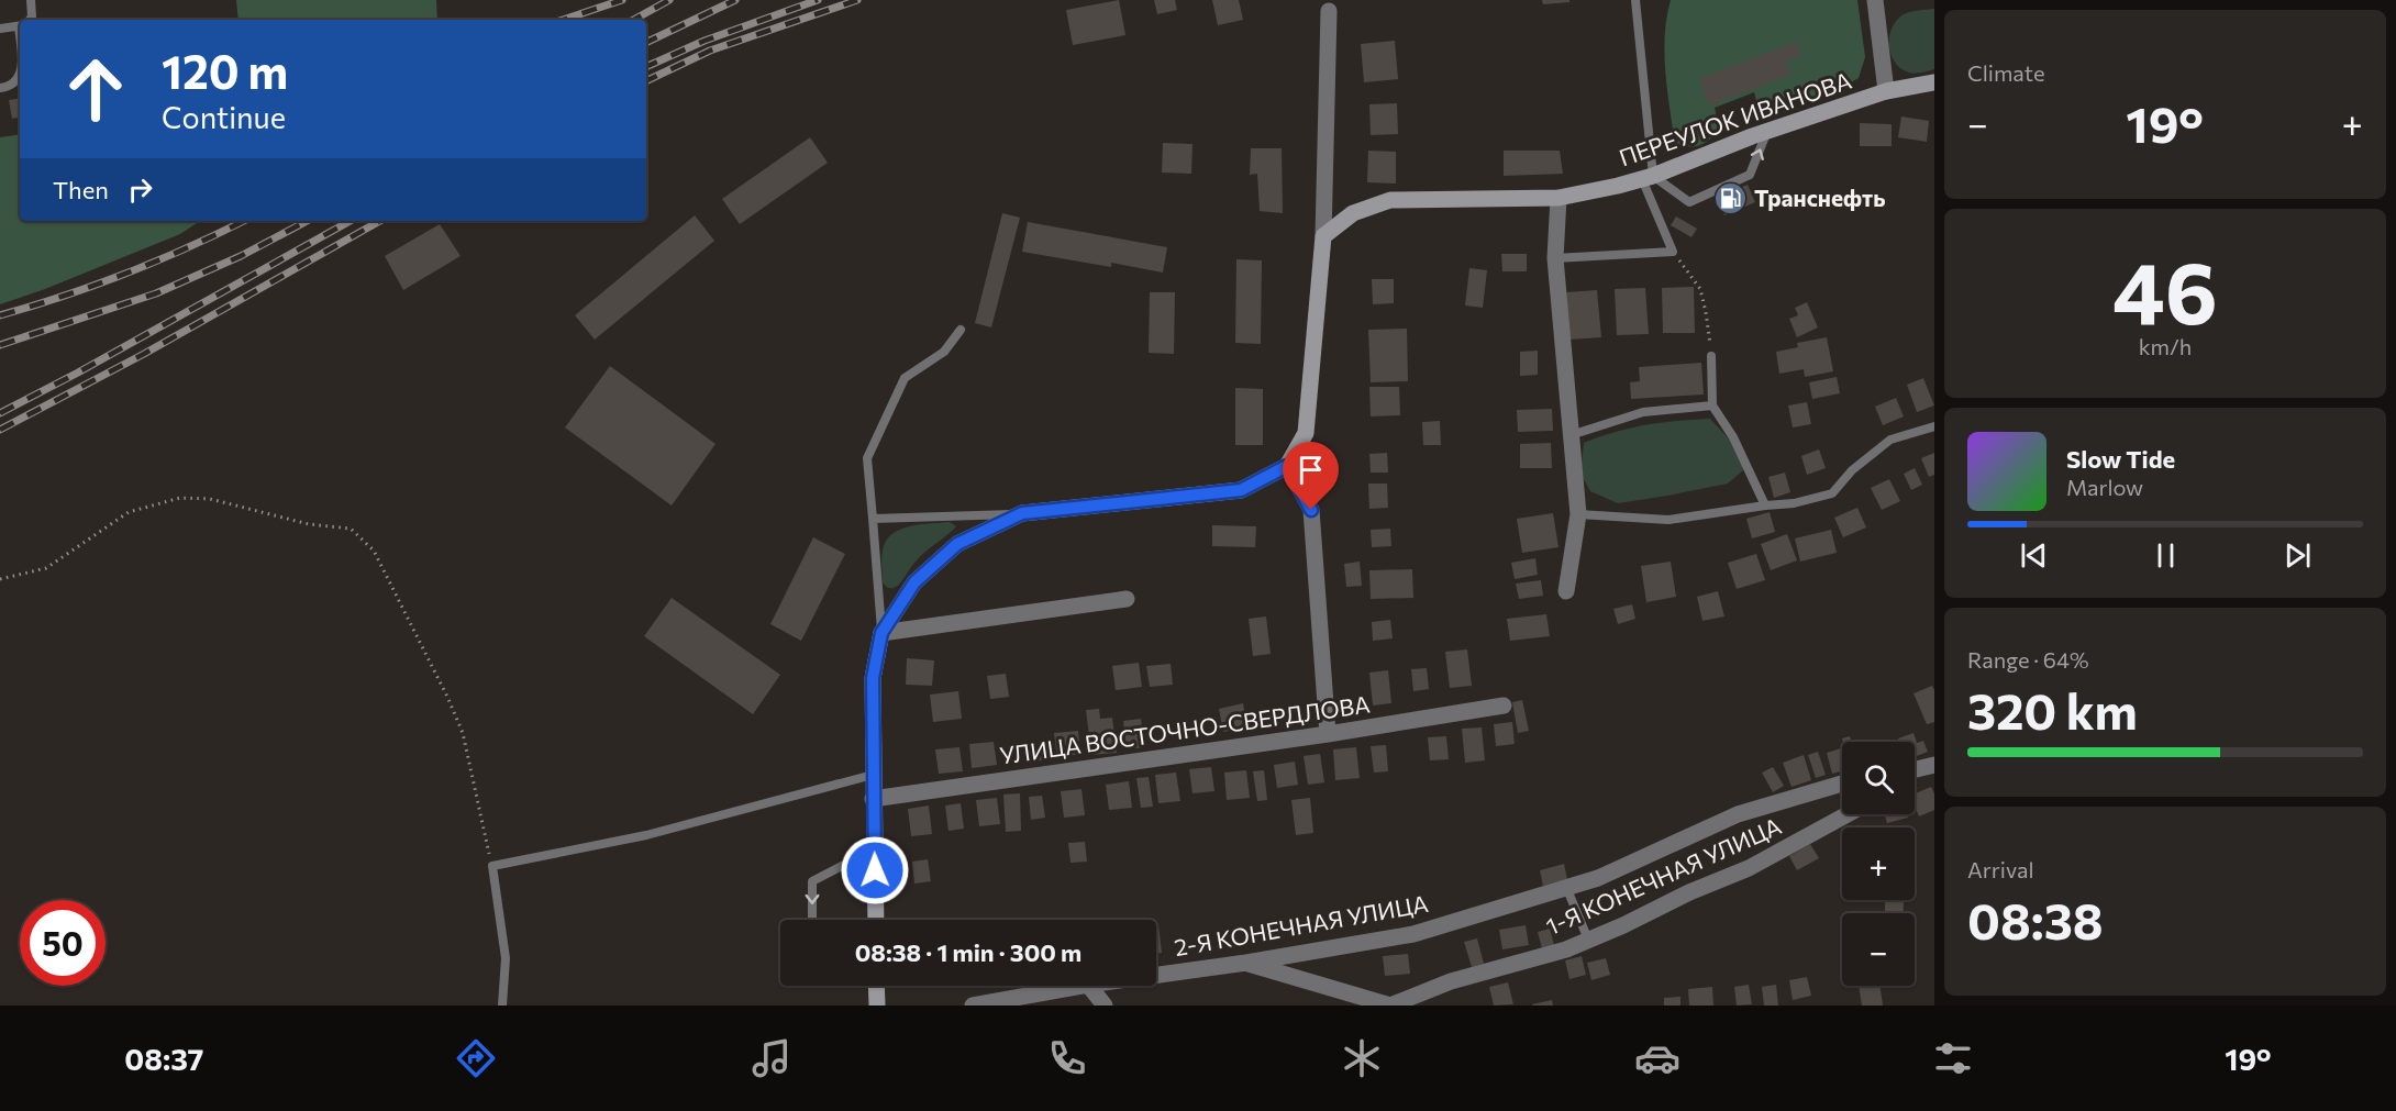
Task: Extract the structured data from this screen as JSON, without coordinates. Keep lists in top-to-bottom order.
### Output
{
  "streets": {
    "main road": ["ПЕРЕУЛОК ИВАНОВА"],
    "street": ["УЛИЦА ВОСТОЧНО-СВЕРДЛОВА", "1-Я КОНЕЧНАЯ УЛИЦА", "2-Я КОНЕЧНАЯ УЛИЦА"]
  },
  "crossings": [
    ["1-Я КОНЕЧНАЯ УЛИЦА", "2-Я КОНЕЧНАЯ УЛИЦА"]
  ],
  "places": {
    "fuel station": ["Транснефть"]
  },
  "page": {
    "tile": [
      "Climate",
      ["46", "km/h"],
      ["Range · 64%", "320 km"],
      ["Arrival", "08:38"]
    ],
    "turn": ["120 m", "Continue"],
    "heat": ["−", "19°", "+"],
    "then": "Then",
    "song": ["Slow Tide", "Marlow"],
    "map_buttons": ["+", "−"],
    "limit": "50",
    "trip": "08:38 · 1 min · 300 m",
    "tabs": ["08:37", "19°"]
  }
}
